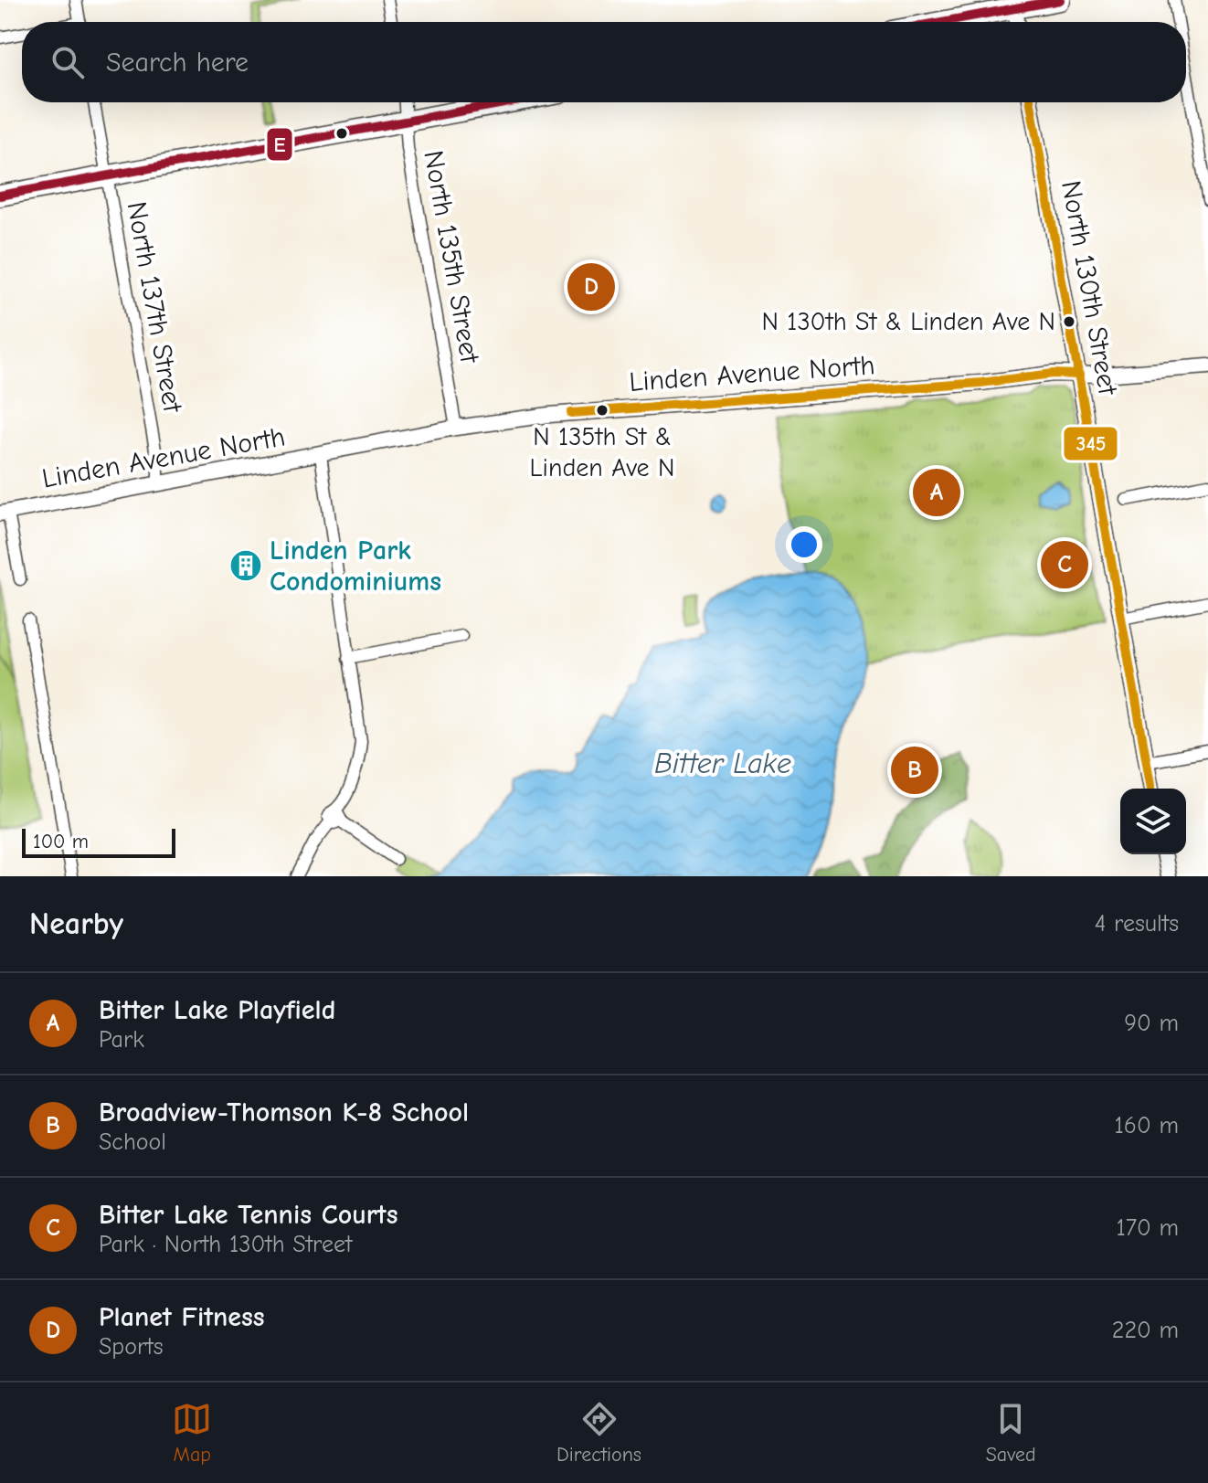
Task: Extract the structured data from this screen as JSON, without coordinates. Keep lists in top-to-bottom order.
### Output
{
  "streets": {
    "street": [
      "North 135th Street",
      "North 130th Street",
      "North 137th Street",
      "Linden Avenue North"
    ]
  },
  "crossings": [
    ["North 135th Street", "Linden Avenue North"],
    ["North 130th Street", "Linden Avenue North"],
    ["North 137th Street", "Linden Avenue North"]
  ],
  "water": ["Bitter Lake"],
  "places": {
    "other": ["N 130th St & Linden Ave N", "N 135th St & Linden Ave N"],
    "building": ["Linden Park Condominiums"]
  },
  "lines": ["transit line E", "transit line 345"],
  "scale_bar": "100 m",
  "page": {
    "search": "Search here",
    "pins": [
      "D",
      "A",
      "C",
      "B"
    ],
    "scale": "100 m",
    "heading": ["Nearby", "4 results"],
    "list": [
      {
        "mark": "A",
        "name": "Bitter Lake Playfield",
        "note": "Park",
        "value": "90 m"
      },
      {
        "mark": "B",
        "name": "Broadview-Thomson K-8 School",
        "note": "School",
        "value": "160 m"
      },
      {
        "mark": "C",
        "name": "Bitter Lake Tennis Courts",
        "note": "Park · North 130th Street",
        "value": "170 m"
      },
      {
        "mark": "D",
        "name": "Planet Fitness",
        "note": "Sports",
        "value": "220 m"
      }
    ],
    "nav": ["Map", "Directions", "Saved"]
  }
}
